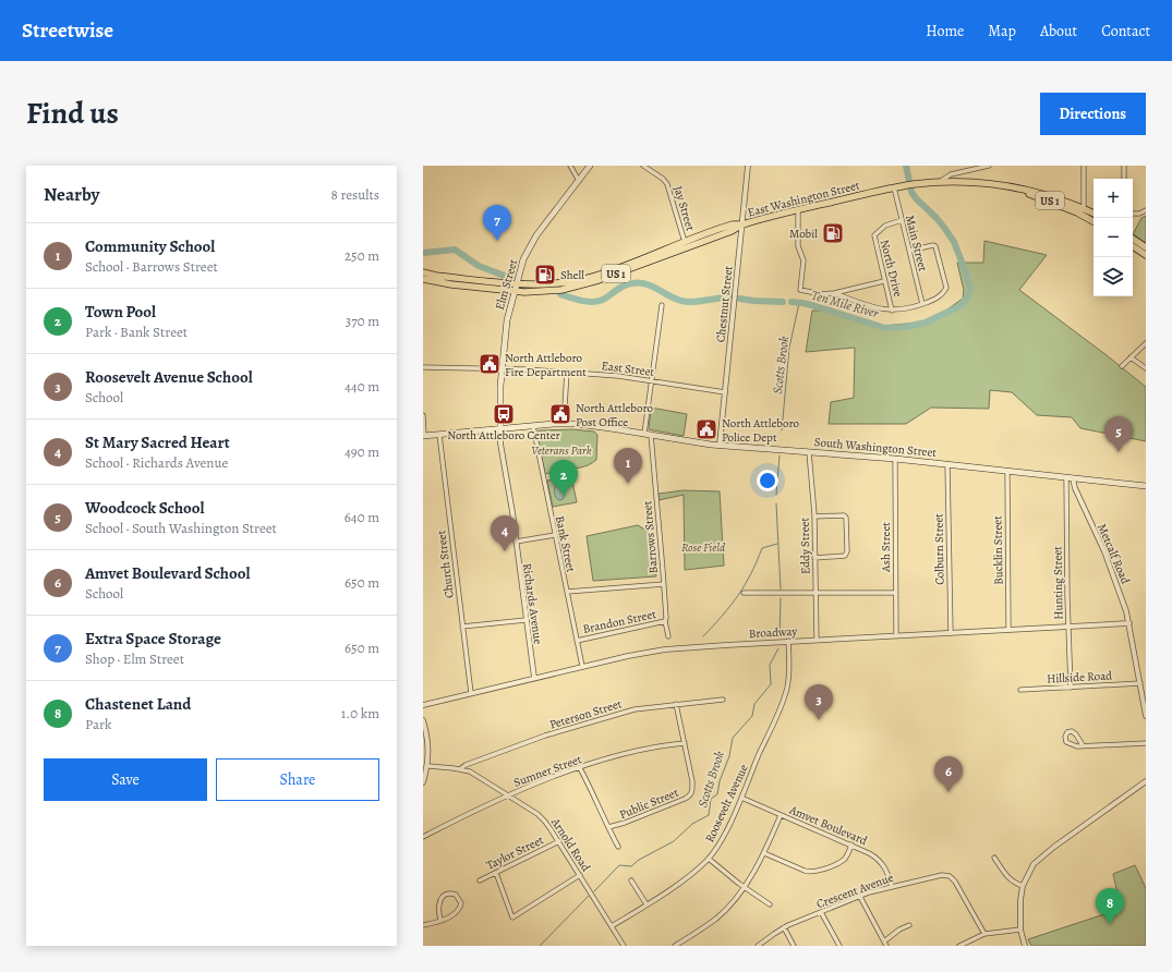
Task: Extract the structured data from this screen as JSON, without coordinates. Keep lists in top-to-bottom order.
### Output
{
  "streets": {
    "main road": [
      "East Washington Street",
      "US 1",
      "Elm Street",
      "South Washington Street"
    ],
    "street": [
      "Jay Street",
      "Main Street",
      "North Drive",
      "Chestnut Street",
      "East Street",
      "Barrows Street",
      "Bank Street",
      "Eddy Street",
      "Ash Street",
      "Colburn Street",
      "Bucklin Street",
      "Metcalf Road",
      "Church Street",
      "Hunting Street",
      "Richards Avenue",
      "Brandon Street",
      "Broadway",
      "Hillside Road",
      "Peterson Street",
      "Sumner Street",
      "Public Street",
      "Roosevelt Avenue",
      "Amvet Boulevard",
      "Arnold Road",
      "Taylor Street",
      "Crescent Avenue"
    ]
  },
  "crossings": [
    ["East Washington Street", "Jay Street"],
    ["East Washington Street", "Main Street"],
    ["East Washington Street", "Elm Street"],
    ["East Washington Street", "Chestnut Street"],
    ["Main Street", "North Drive"],
    ["Elm Street", "East Street"],
    ["Elm Street", "South Washington Street"],
    ["Elm Street", "Richards Avenue"],
    ["Chestnut Street", "East Street"],
    ["Chestnut Street", "South Washington Street"],
    ["East Street", "Barrows Street"],
    ["South Washington Street", "Barrows Street"],
    ["South Washington Street", "Bank Street"],
    ["South Washington Street", "Eddy Street"],
    ["South Washington Street", "Ash Street"],
    ["South Washington Street", "Colburn Street"],
    ["South Washington Street", "Bucklin Street"],
    ["South Washington Street", "Metcalf Road"],
    ["South Washington Street", "Church Street"],
    ["South Washington Street", "Hunting Street"],
    ["South Washington Street", "Richards Avenue"],
    ["Barrows Street", "Brandon Street"],
    ["Bank Street", "Brandon Street"],
    ["Bank Street", "Broadway"],
    ["Eddy Street", "Broadway"],
    ["Ash Street", "Broadway"],
    ["Colburn Street", "Broadway"],
    ["Bucklin Street", "Broadway"],
    ["Metcalf Road", "Broadway"],
    ["Metcalf Road", "Hillside Road"],
    ["Church Street", "Broadway"],
    ["Hunting Street", "Broadway"],
    ["Hunting Street", "Hillside Road"],
    ["Richards Avenue", "Broadway"],
    ["Broadway", "Roosevelt Avenue"],
    ["Peterson Street", "Arnold Road"],
    ["Sumner Street", "Public Street"],
    ["Sumner Street", "Arnold Road"],
    ["Roosevelt Avenue", "Amvet Boulevard"],
    ["Roosevelt Avenue", "Arnold Road"],
    ["Amvet Boulevard", "Crescent Avenue"],
    ["Arnold Road", "Taylor Street"]
  ],
  "water": ["Ten Mile River", "Scotts Brook"],
  "parks": ["Veterans Park", "Rose Field"],
  "places": {
    "fuel station": ["Mobil", "Shell"],
    "public building": ["North Attleboro Fire Department", "North Attleboro Post Office", "North Attleboro Police Dept"],
    "bus stop": ["North Attleboro Center"]
  },
  "page": {
    "header": "Streetwise",
    "nav": [
      "Home",
      "Map",
      "About",
      "Contact"
    ],
    "title": "Find us",
    "buttons": [
      "Directions",
      ["Save", "Share"]
    ],
    "heading": ["Nearby", "8 results"],
    "map_buttons": ["+", "−"],
    "pins": [
      "7",
      "5",
      "1",
      "2",
      "4",
      "3",
      "6",
      "8"
    ],
    "list": [
      {
        "mark": "1",
        "name": "Community School",
        "note": "School · Barrows Street",
        "value": "250 m"
      },
      {
        "mark": "2",
        "name": "Town Pool",
        "note": "Park · Bank Street",
        "value": "370 m"
      },
      {
        "mark": "3",
        "name": "Roosevelt Avenue School",
        "note": "School",
        "value": "440 m"
      },
      {
        "mark": "4",
        "name": "St Mary Sacred Heart",
        "note": "School · Richards Avenue",
        "value": "490 m"
      },
      {
        "mark": "5",
        "name": "Woodcock School",
        "note": "School · South Washington Street",
        "value": "640 m"
      },
      {
        "mark": "6",
        "name": "Amvet Boulevard School",
        "note": "School",
        "value": "650 m"
      },
      {
        "mark": "7",
        "name": "Extra Space Storage",
        "note": "Shop · Elm Street",
        "value": "650 m"
      },
      {
        "mark": "8",
        "name": "Chastenet Land",
        "note": "Park",
        "value": "1.0 km"
      }
    ]
  }
}
